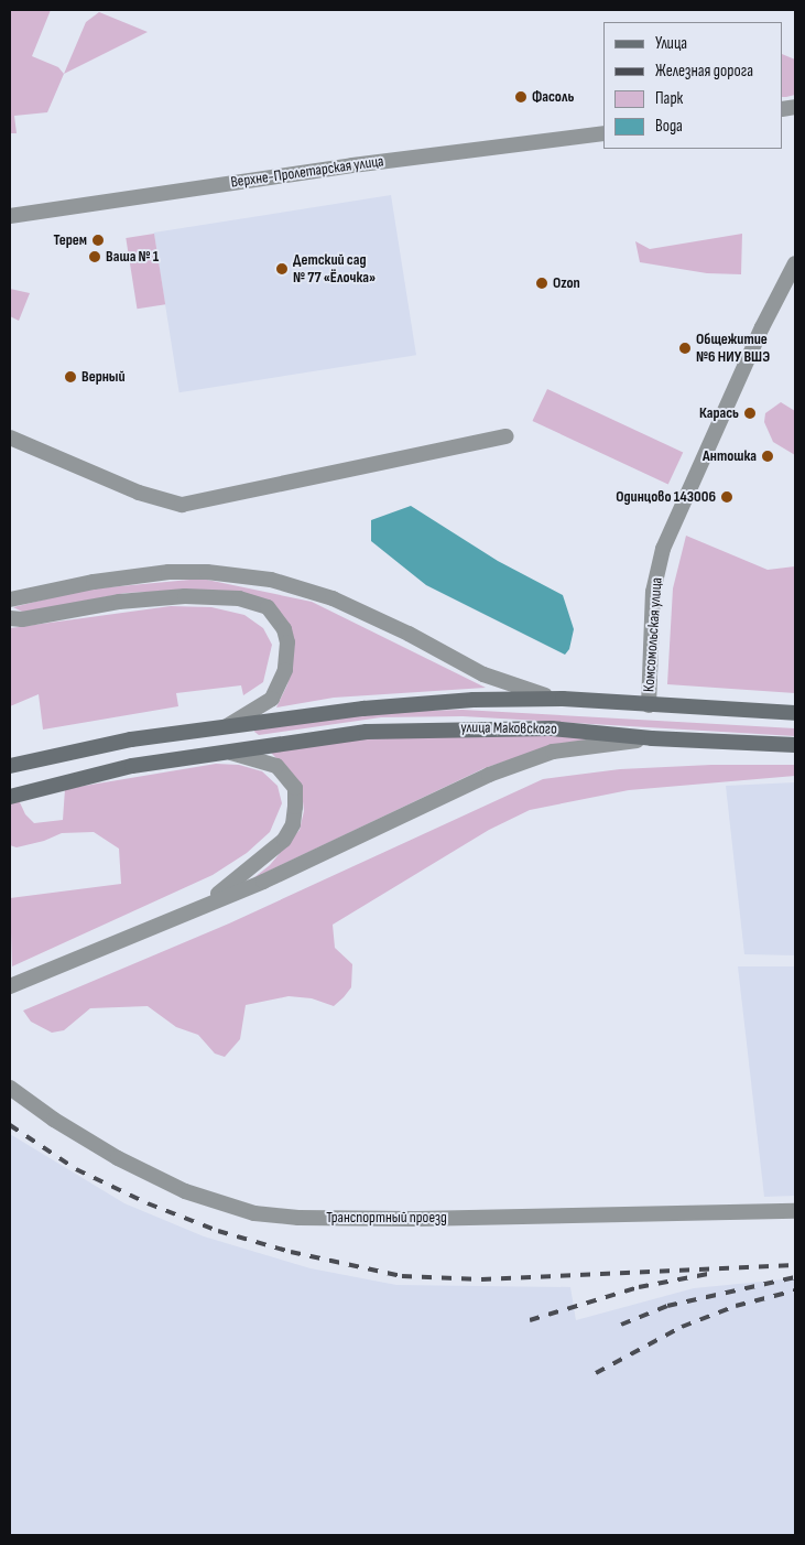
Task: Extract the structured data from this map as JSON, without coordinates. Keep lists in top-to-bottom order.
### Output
{
  "streets": {
    "main road": ["улица Маковского"],
    "street": ["Верхне-Пролетарская улица", "Комсомольская улица", "Транспортный проезд"]
  },
  "crossings": [
    ["Комсомольская улица", "улица Маковского"]
  ],
  "places": [
    "Фасоль",
    "Терем",
    "Ваша № 1",
    "Детский сад № 77 «Ёлочка»",
    "Ozon",
    "Общежитие №6 НИУ ВШЭ",
    "Верный",
    "Карась",
    "Антошка",
    "Одинцово 143006"
  ],
  "legend": [
    "Улица",
    "Железная дорога",
    "Парк",
    "Вода"
  ]
}
